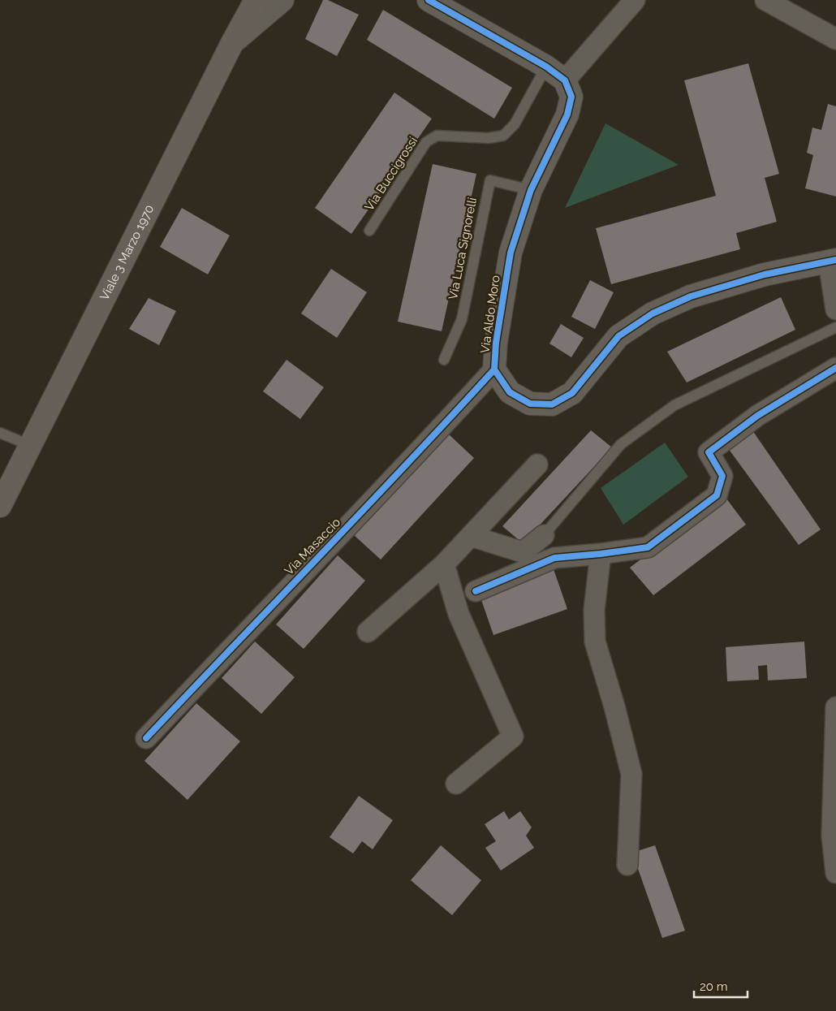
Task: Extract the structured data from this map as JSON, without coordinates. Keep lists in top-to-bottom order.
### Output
{
  "streets": {
    "main road": ["Viale 3 Marzo 1970"],
    "street": ["Via Aldo Moro", "Via Masaccio"],
    "lane": ["Via Buccigrossi", "Via Luca Signorelli"]
  },
  "crossings": [
    ["Via Luca Signorelli", "Via Aldo Moro"],
    ["Via Aldo Moro", "Via Masaccio"]
  ],
  "scale_bar": "20 m"
}
